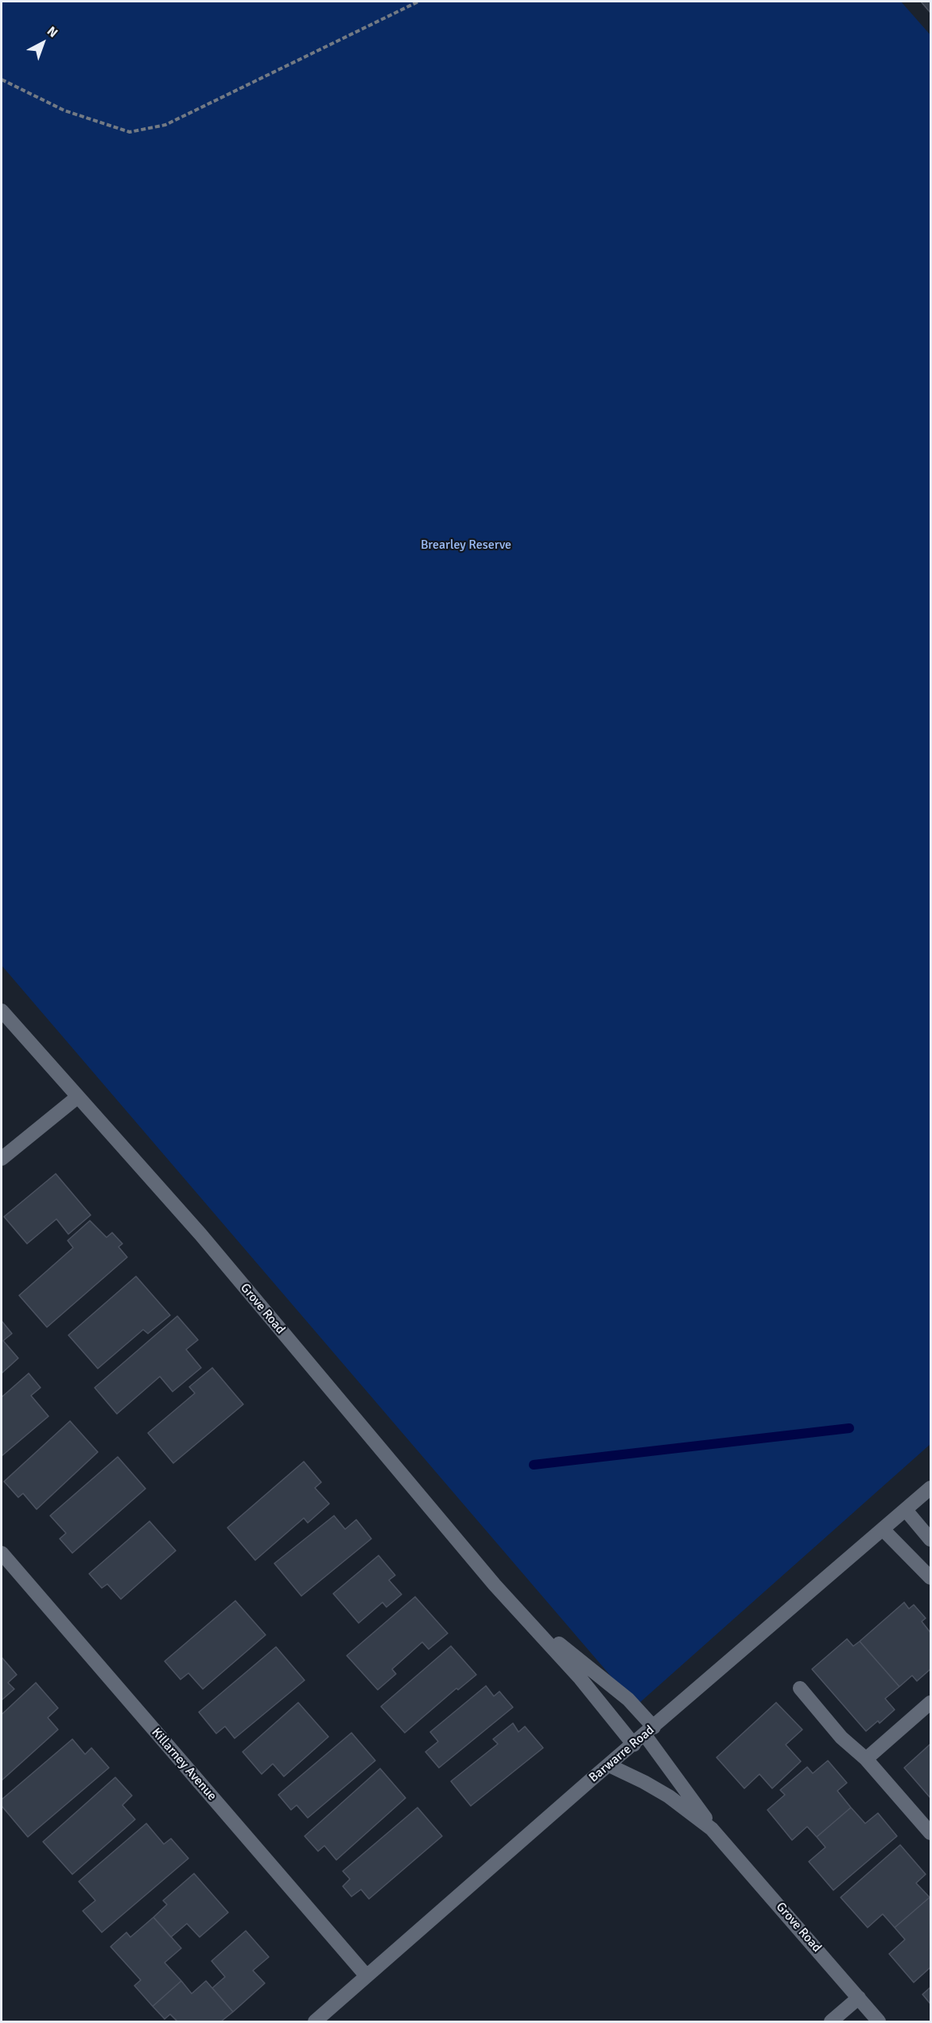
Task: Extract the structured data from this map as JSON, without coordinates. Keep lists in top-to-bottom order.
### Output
{
  "streets": {
    "street": ["Grove Road", "Barwarre Road", "Killarney Avenue"]
  },
  "crossings": [
    ["Grove Road", "Barwarre Road"],
    ["Barwarre Road", "Killarney Avenue"]
  ],
  "parks": ["Brearley Reserve"],
  "north": "top right"
}
